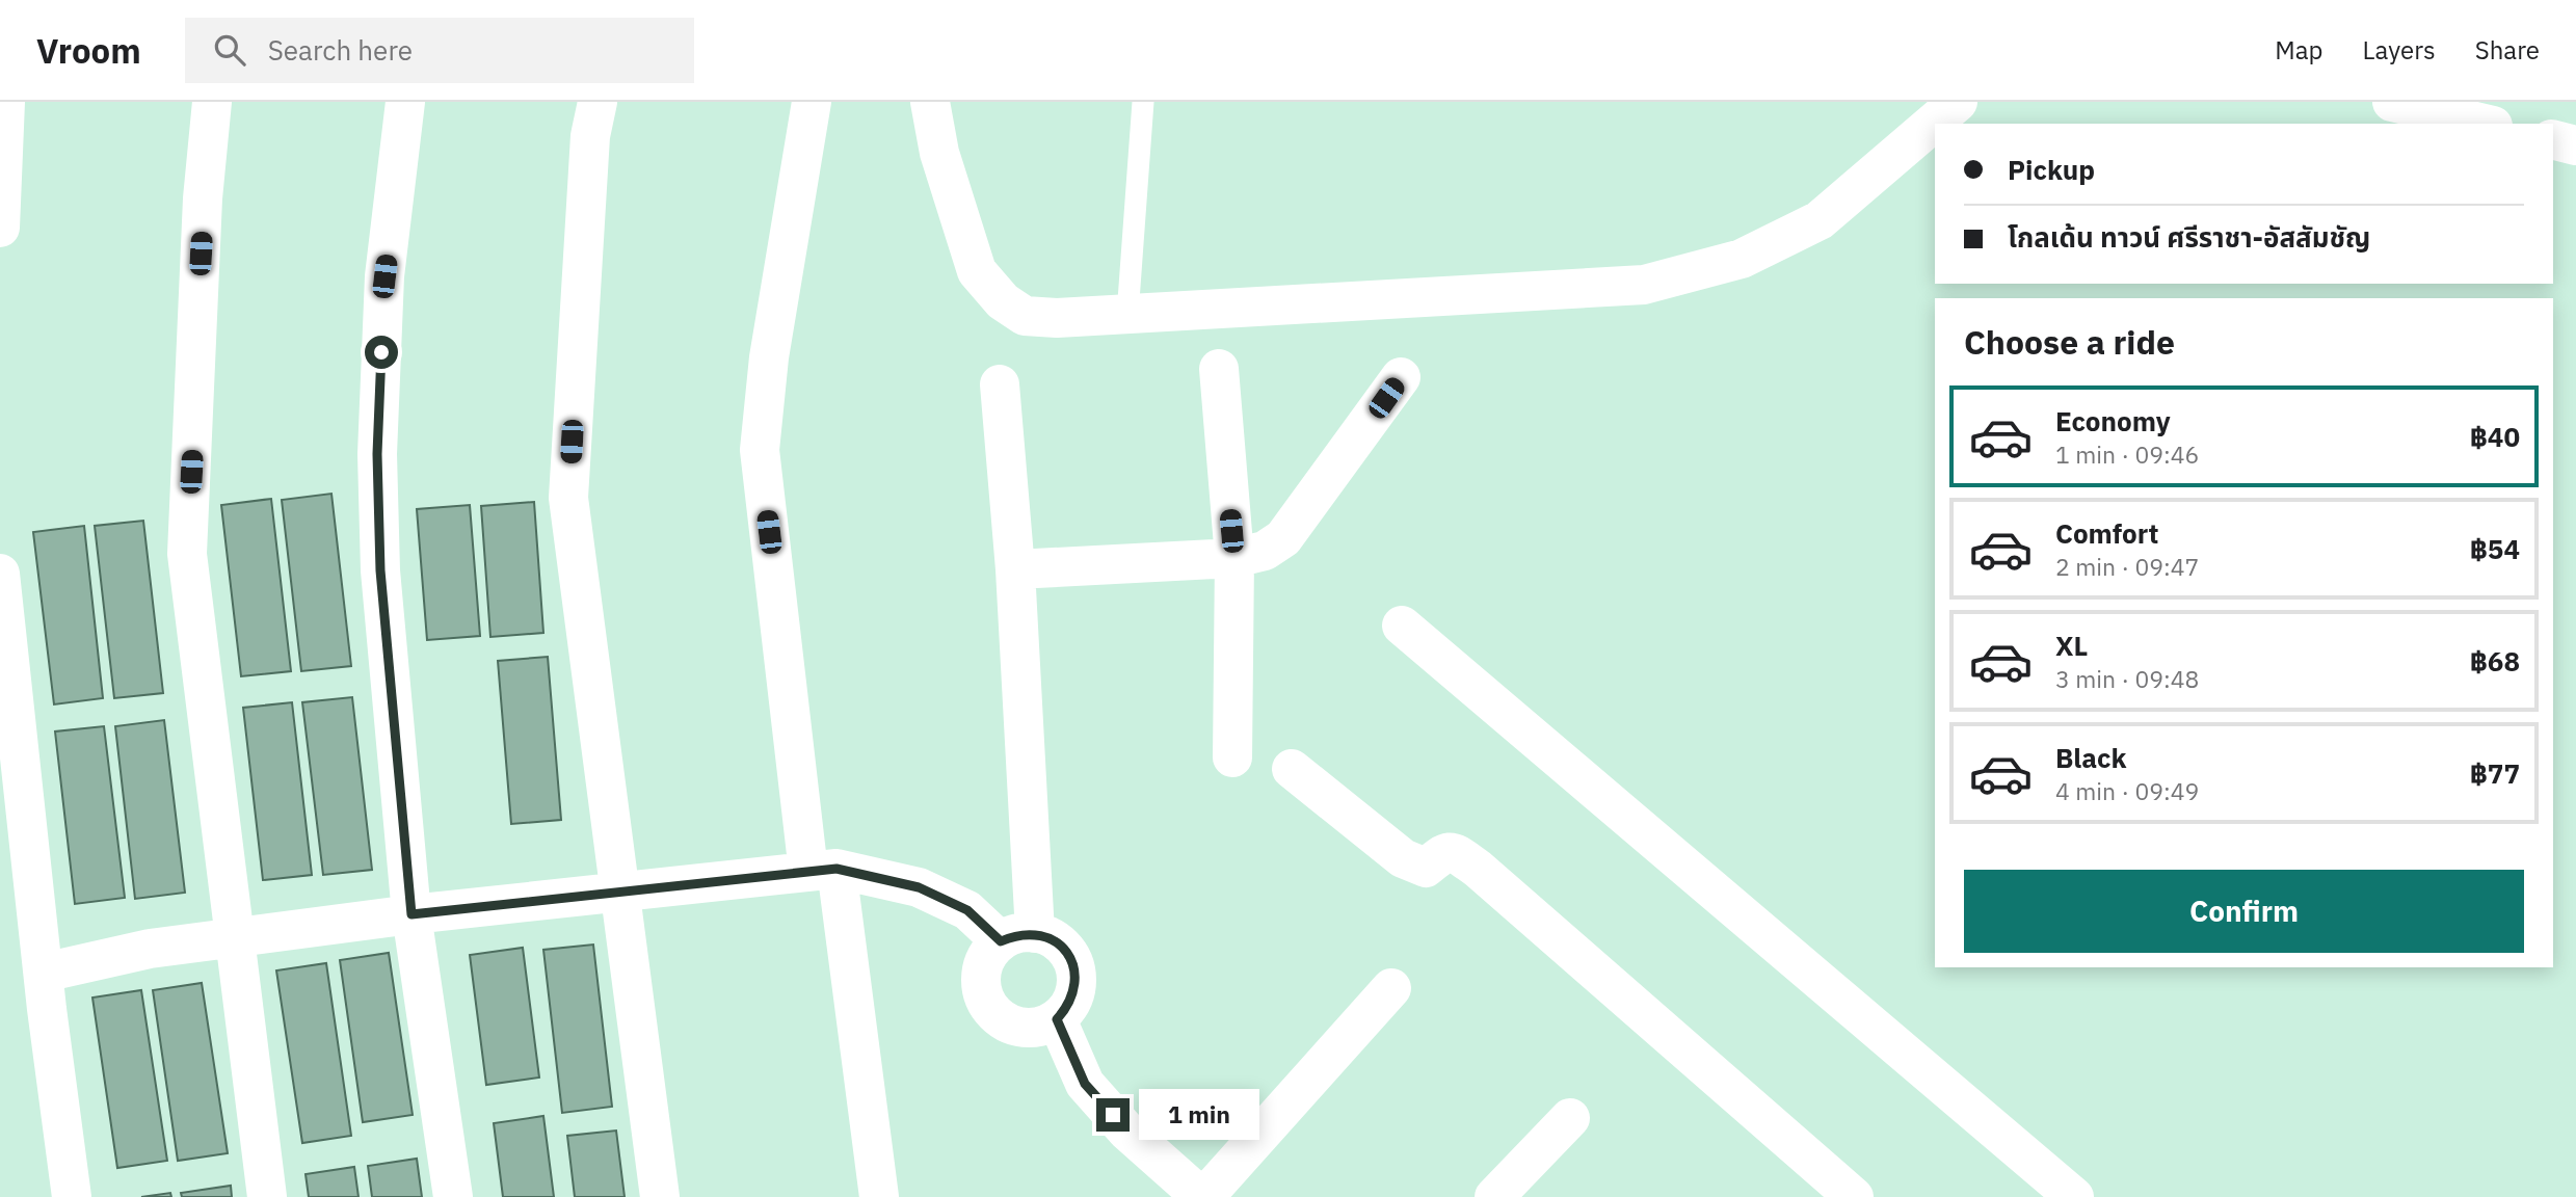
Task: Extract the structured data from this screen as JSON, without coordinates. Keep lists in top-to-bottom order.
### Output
{
  "page": {
    "header": "Vroom",
    "search": "Search here",
    "nav": ["Map", "Layers", "Share"],
    "banner": ["Pickup", "โกลเด้น ทาวน์ ศรีราชา-อัสสัมชัญ"],
    "heading": "Choose a ride",
    "list": [
      {
        "name": "Economy",
        "note": "1 min · 09:46",
        "value": "฿40"
      },
      {
        "name": "Comfort",
        "note": "2 min · 09:47",
        "value": "฿54"
      },
      {
        "name": "XL",
        "note": "3 min · 09:48",
        "value": "฿68"
      },
      {
        "name": "Black",
        "note": "4 min · 09:49",
        "value": "฿77"
      }
    ],
    "buttons": "Confirm",
    "bubble": "1 min"
  }
}
